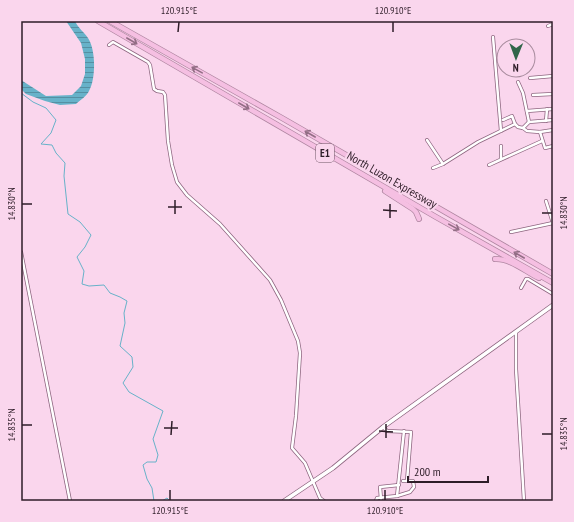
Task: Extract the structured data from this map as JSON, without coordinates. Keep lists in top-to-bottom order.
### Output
{
  "streets": {
    "highway": ["E1", "North Luzon Expressway"]
  },
  "scale_bar": "200 m",
  "north": "bottom",
  "coordinates": [
    "120.915°E",
    "120.910°E",
    "14.830°N",
    "14.835°N"
  ]
}
